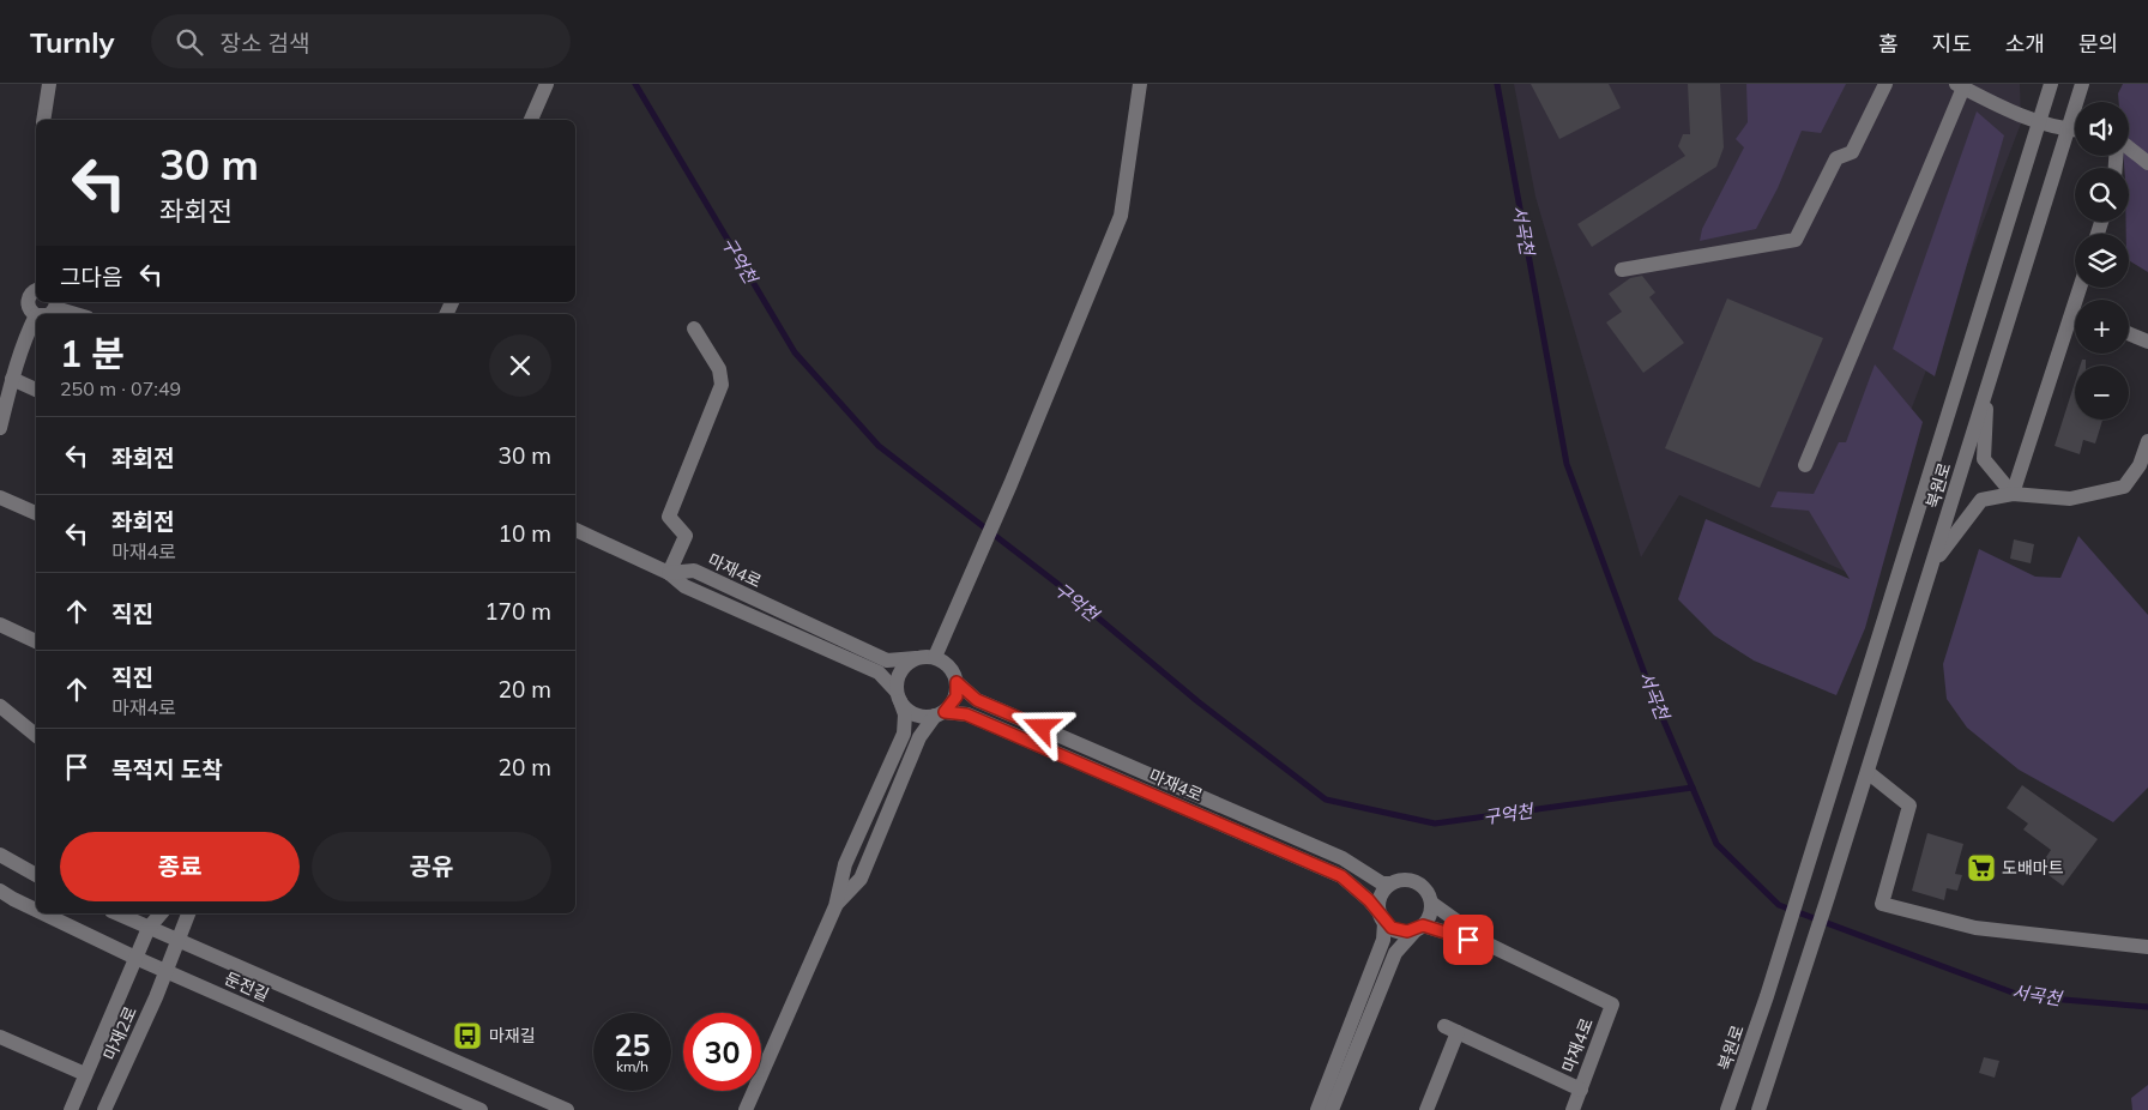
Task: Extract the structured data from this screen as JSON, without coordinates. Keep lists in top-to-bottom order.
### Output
{
  "streets": {
    "street": [
      "북원로",
      "마재4로",
      "둔전길",
      "마재2로"
    ]
  },
  "crossings": [
    ["둔전길", "마재2로"]
  ],
  "water": ["서곡천", "구억천"],
  "places": {
    "supermarket": ["도배마트"],
    "bus stop": ["마재길"]
  },
  "page": {
    "header": "Turnly",
    "search": "장소 검색",
    "nav": [
      "홈",
      "지도",
      "소개",
      "문의"
    ],
    "map_buttons": ["+", "−"],
    "turn": ["30 m", "좌회전"],
    "then": "그다음",
    "heading": ["1 분", "250 m · 07:49"],
    "list": [
      {
        "name": "좌회전",
        "value": "30 m"
      },
      {
        "name": "좌회전",
        "note": "마재4로",
        "value": "10 m"
      },
      {
        "name": "직진",
        "value": "170 m"
      },
      {
        "name": "직진",
        "note": "마재4로",
        "value": "20 m"
      },
      {
        "name": "목적지 도착",
        "value": "20 m"
      }
    ],
    "buttons": ["종료", "공유"],
    "speed": "25 km/h",
    "limit": "30"
  }
}
